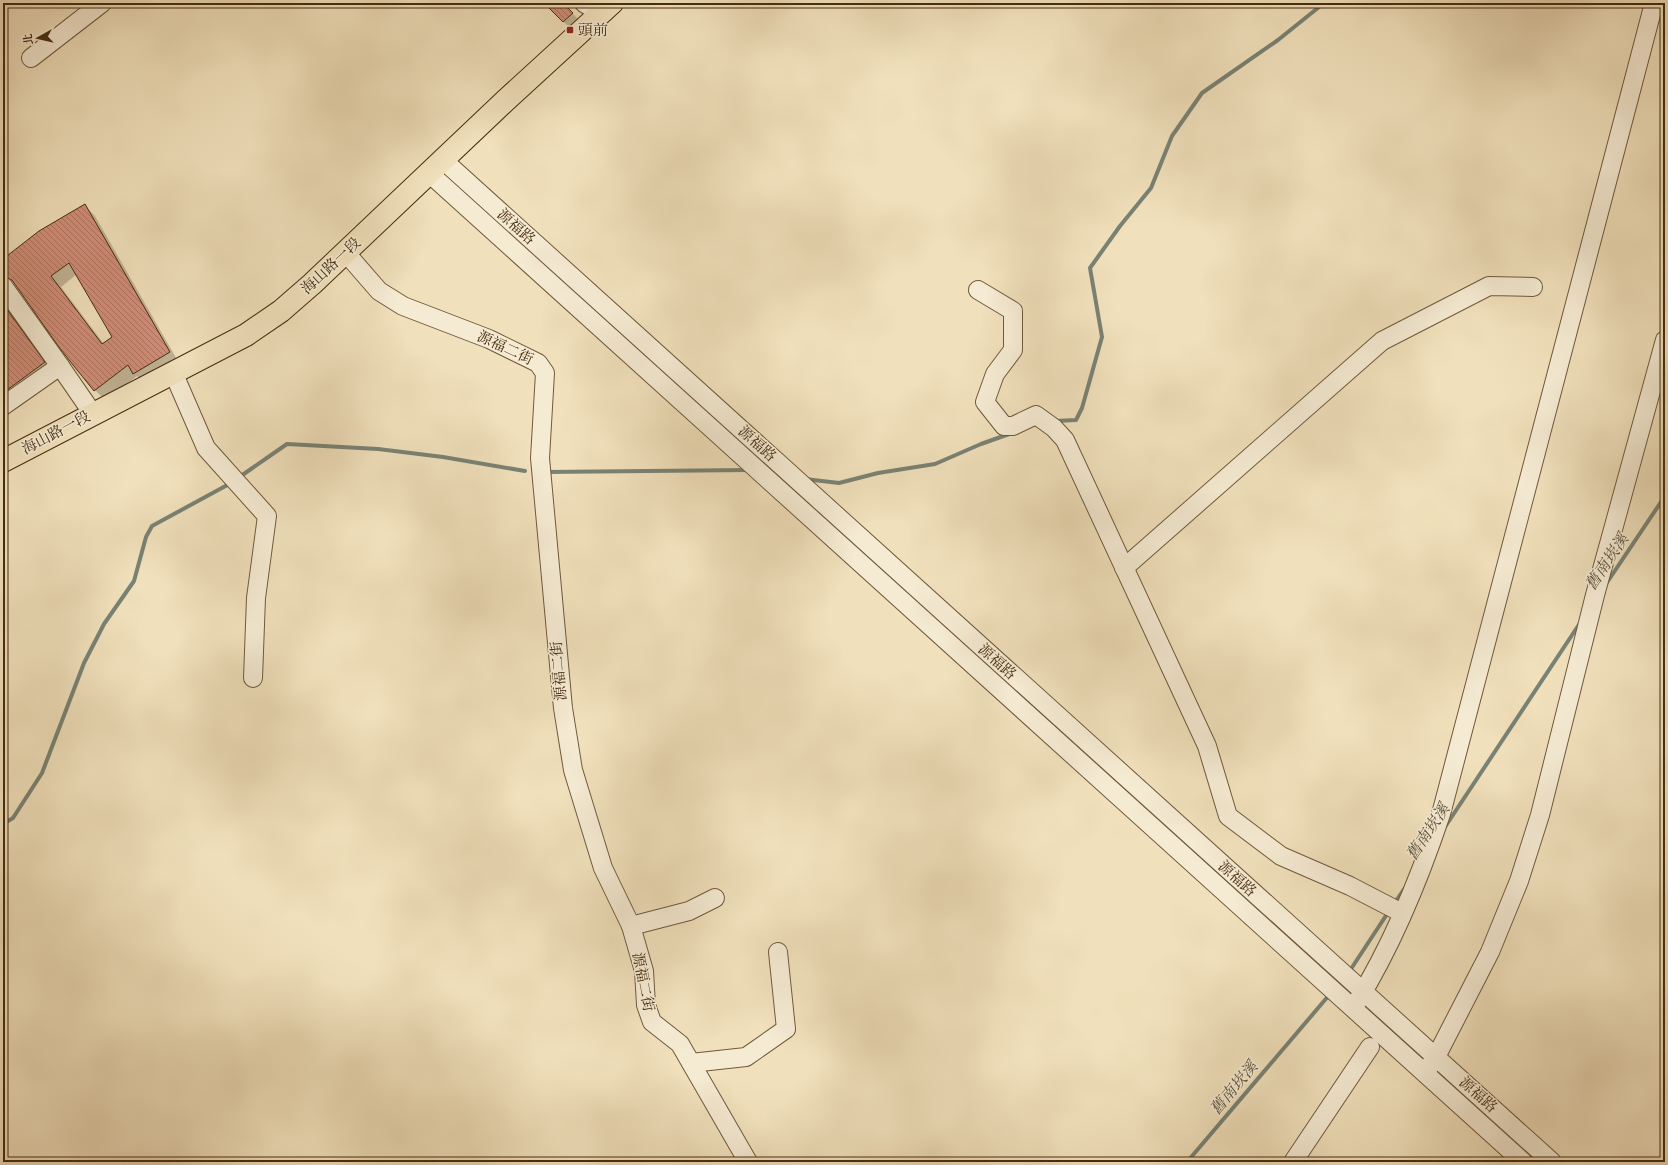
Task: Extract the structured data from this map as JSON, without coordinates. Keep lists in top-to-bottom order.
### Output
{
  "streets": {
    "main road": ["海山路一段"],
    "street": ["源福路", "源福二街"]
  },
  "crossings": [
    ["源福路", "海山路一段"],
    ["海山路一段", "源福二街"]
  ],
  "water": ["舊南崁溪"],
  "places": {
    "transit": ["頭前"]
  },
  "north": "left"
}
